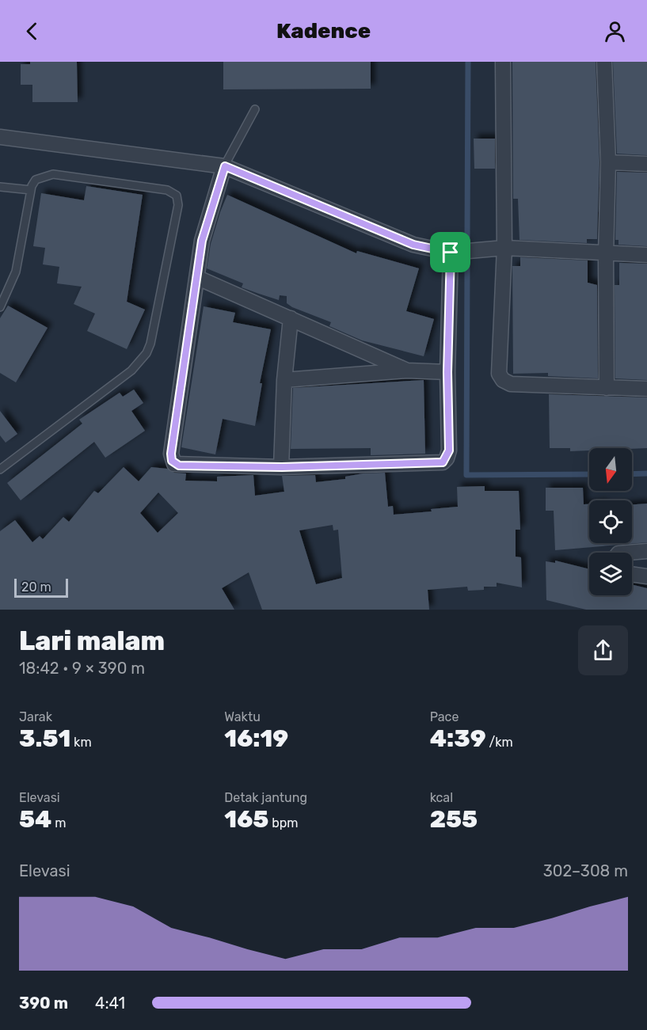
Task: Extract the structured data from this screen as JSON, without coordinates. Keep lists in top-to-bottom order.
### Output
{
  "scale_bar": "20 m",
  "north": "bottom",
  "page": {
    "header": "Kadence",
    "scale": "20 m",
    "heading": ["Lari malam", "18:42 · 9 × 390 m"],
    "stats": [
      ["Jarak", "3.51 km"],
      ["Waktu", "16:19"],
      ["Pace", "4:39 /km"],
      ["Elevasi", "54 m"],
      ["Detak jantung", "165 bpm"],
      ["kcal", "255"]
    ],
    "chart": ["Elevasi", "302–308 m"],
    "list": [
      {
        "name": "390 m",
        "note": "4:41"
      }
    ]
  }
}
